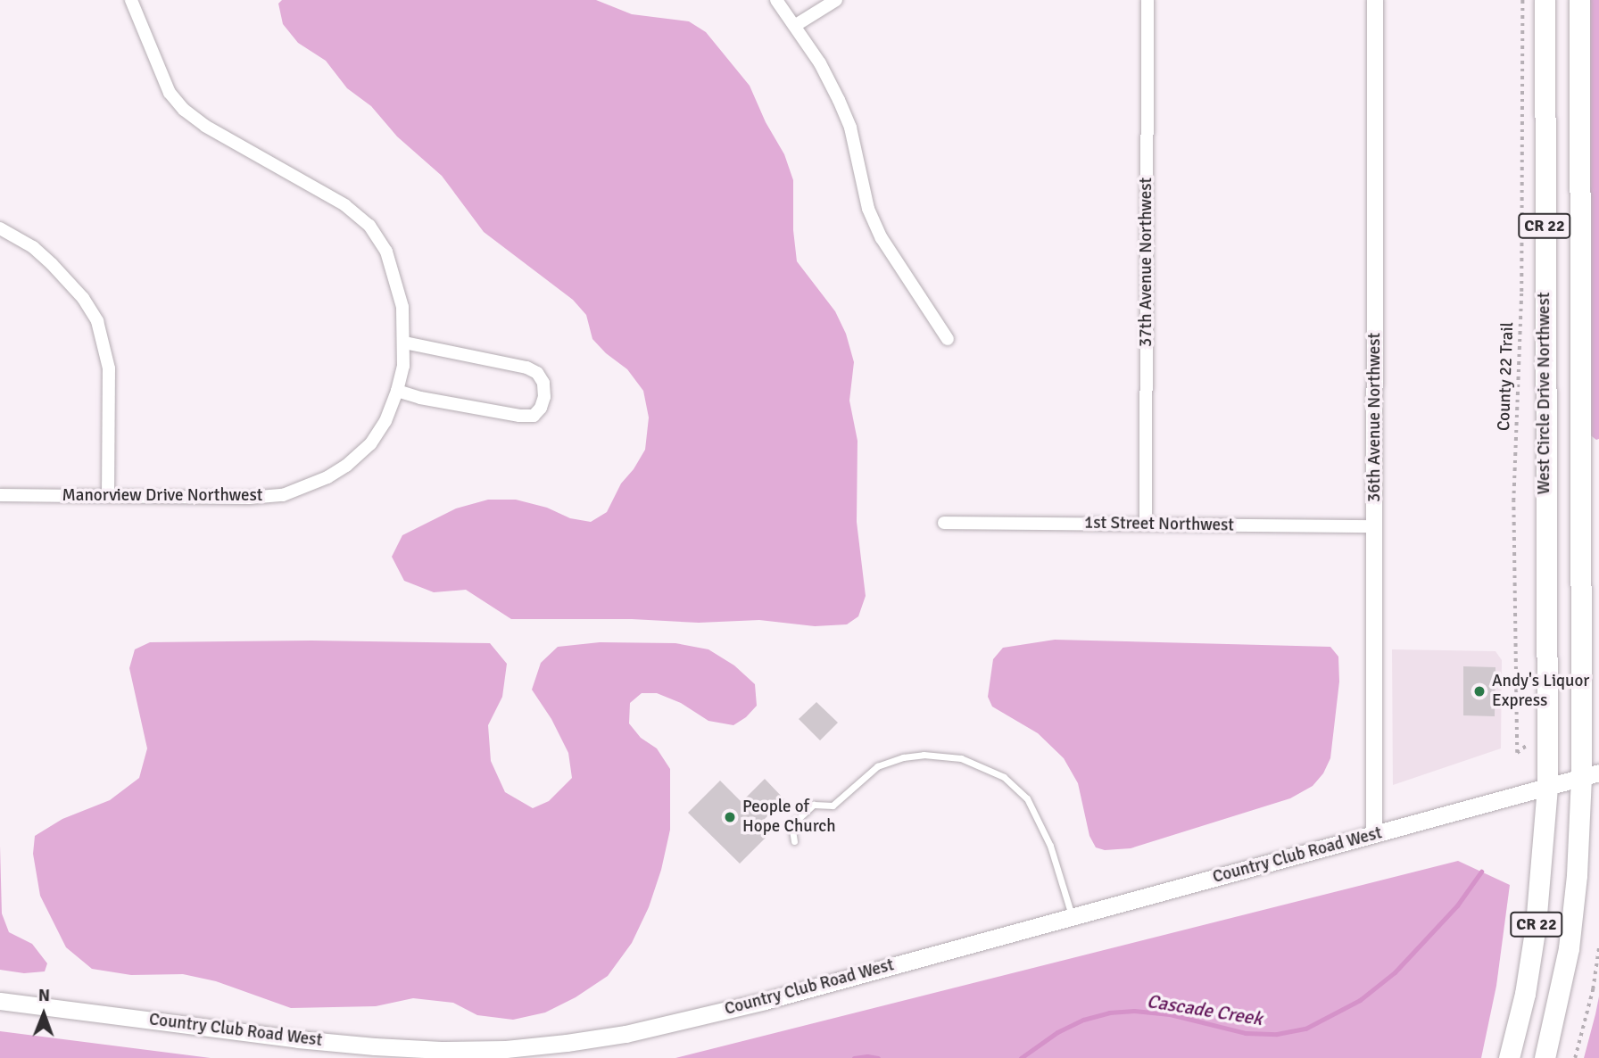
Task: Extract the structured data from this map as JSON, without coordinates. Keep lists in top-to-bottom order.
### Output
{
  "streets": {
    "main road": ["CR 22", "West Circle Drive Northwest", "Country Club Road West"],
    "street": [
      "37th Avenue Northwest",
      "36th Avenue Northwest",
      "Manorview Drive Northwest",
      "1st Street Northwest"
    ],
    "path": ["County 22 Trail"]
  },
  "crossings": [
    ["CR 22", "West Circle Drive Northwest"],
    ["CR 22", "Country Club Road West"],
    ["37th Avenue Northwest", "1st Street Northwest"],
    ["West Circle Drive Northwest", "Country Club Road West"],
    ["36th Avenue Northwest", "1st Street Northwest"],
    ["36th Avenue Northwest", "Country Club Road West"]
  ],
  "water": ["Cascade Creek"],
  "places": ["Andy's Liquor Express", "People of Hope Church"],
  "north": "top"
}
